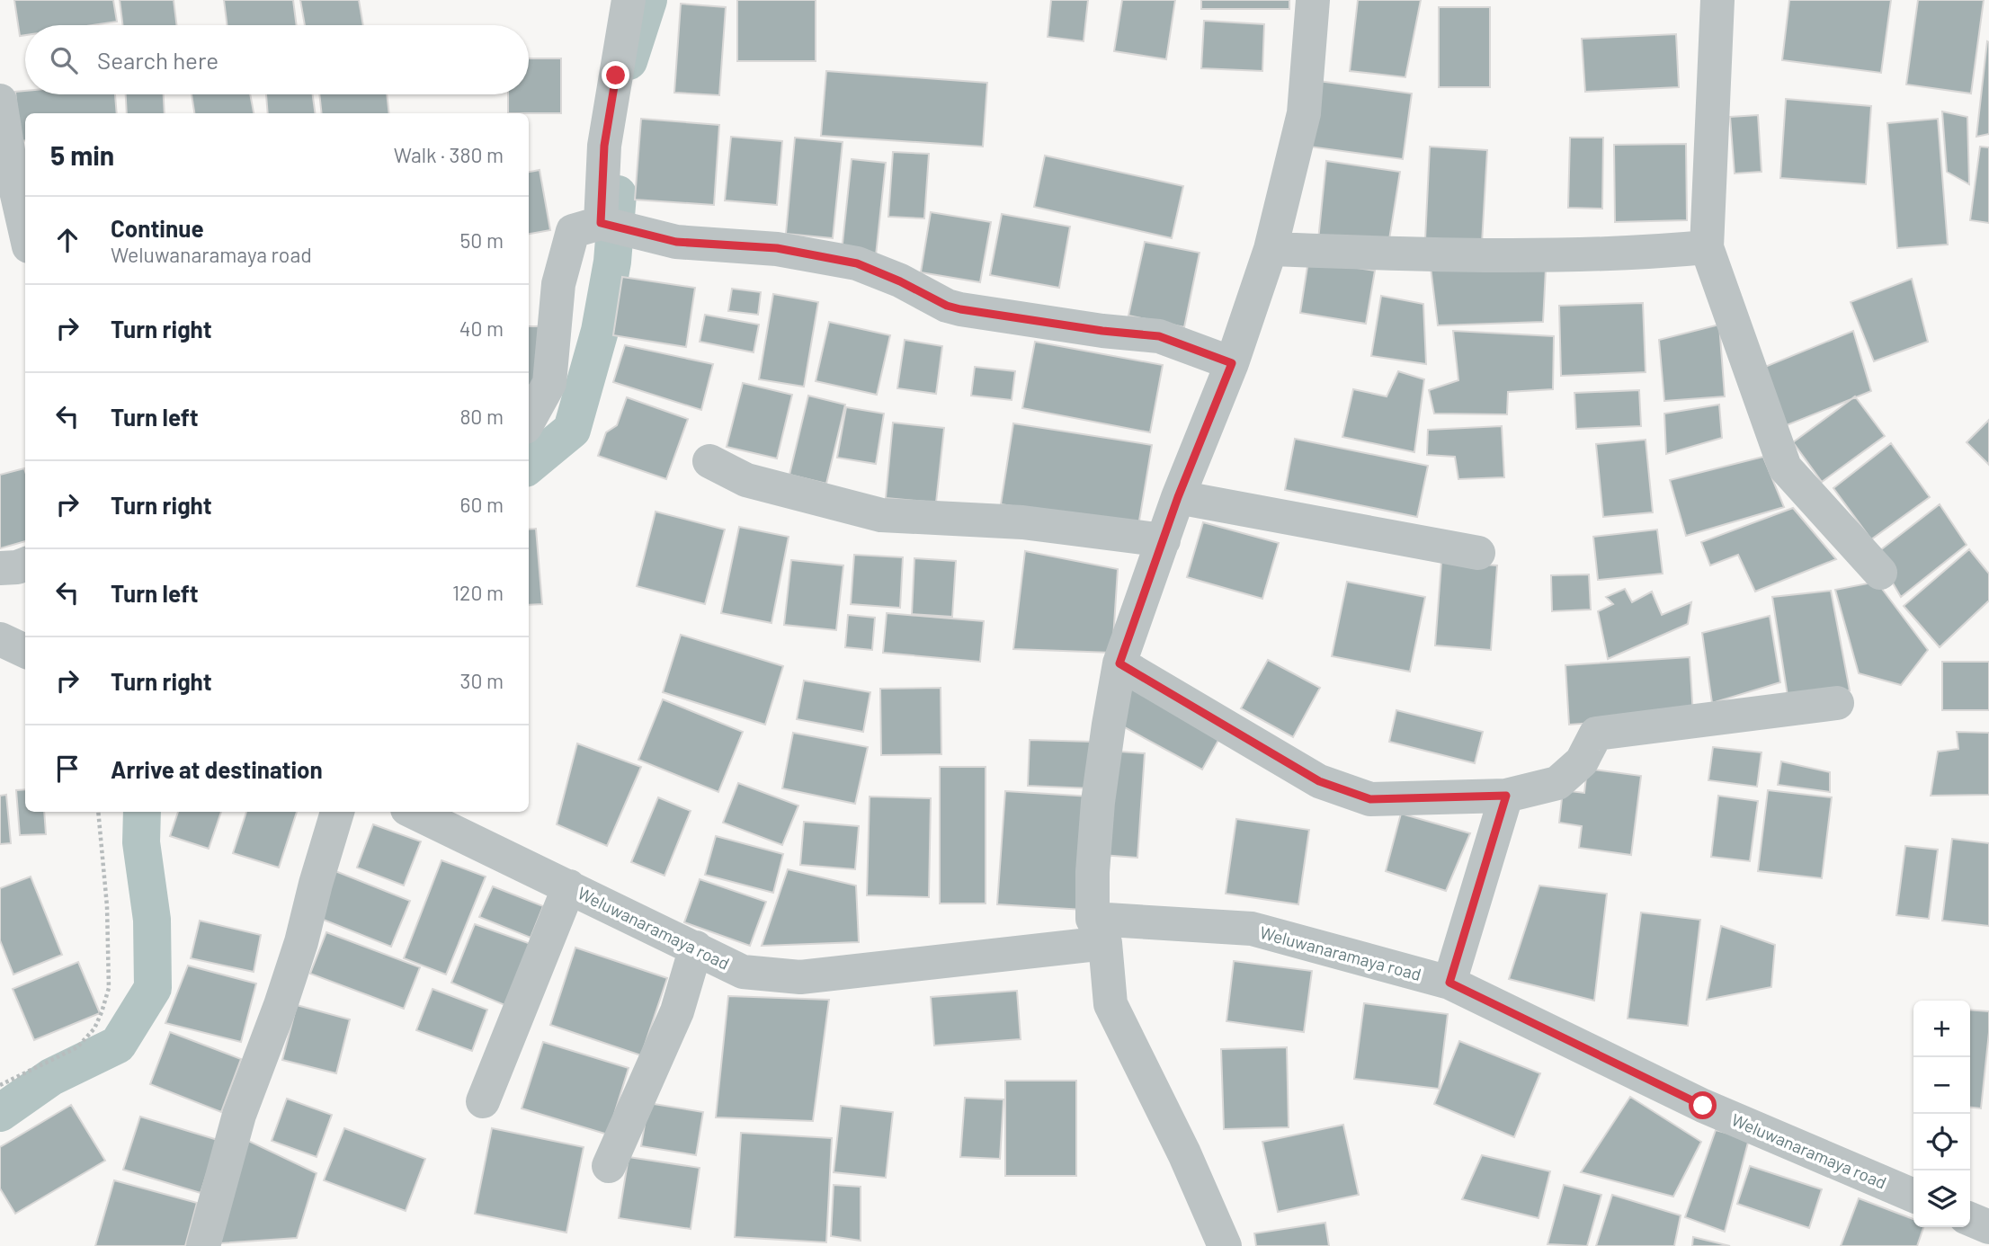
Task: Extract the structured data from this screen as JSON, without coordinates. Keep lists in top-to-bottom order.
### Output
{
  "streets": {
    "street": ["Weluwanaramaya road"]
  },
  "page": {
    "search": "Search here",
    "heading": ["5 min", "Walk · 380 m"],
    "list": [
      ["Continue", "Weluwanaramaya road", "50 m"],
      ["Turn right", "40 m"],
      ["Turn left", "80 m"],
      ["Turn right", "60 m"],
      ["Turn left", "120 m"],
      ["Turn right", "30 m"],
      "Arrive at destination"
    ],
    "map_buttons": ["+", "−"]
  }
}
